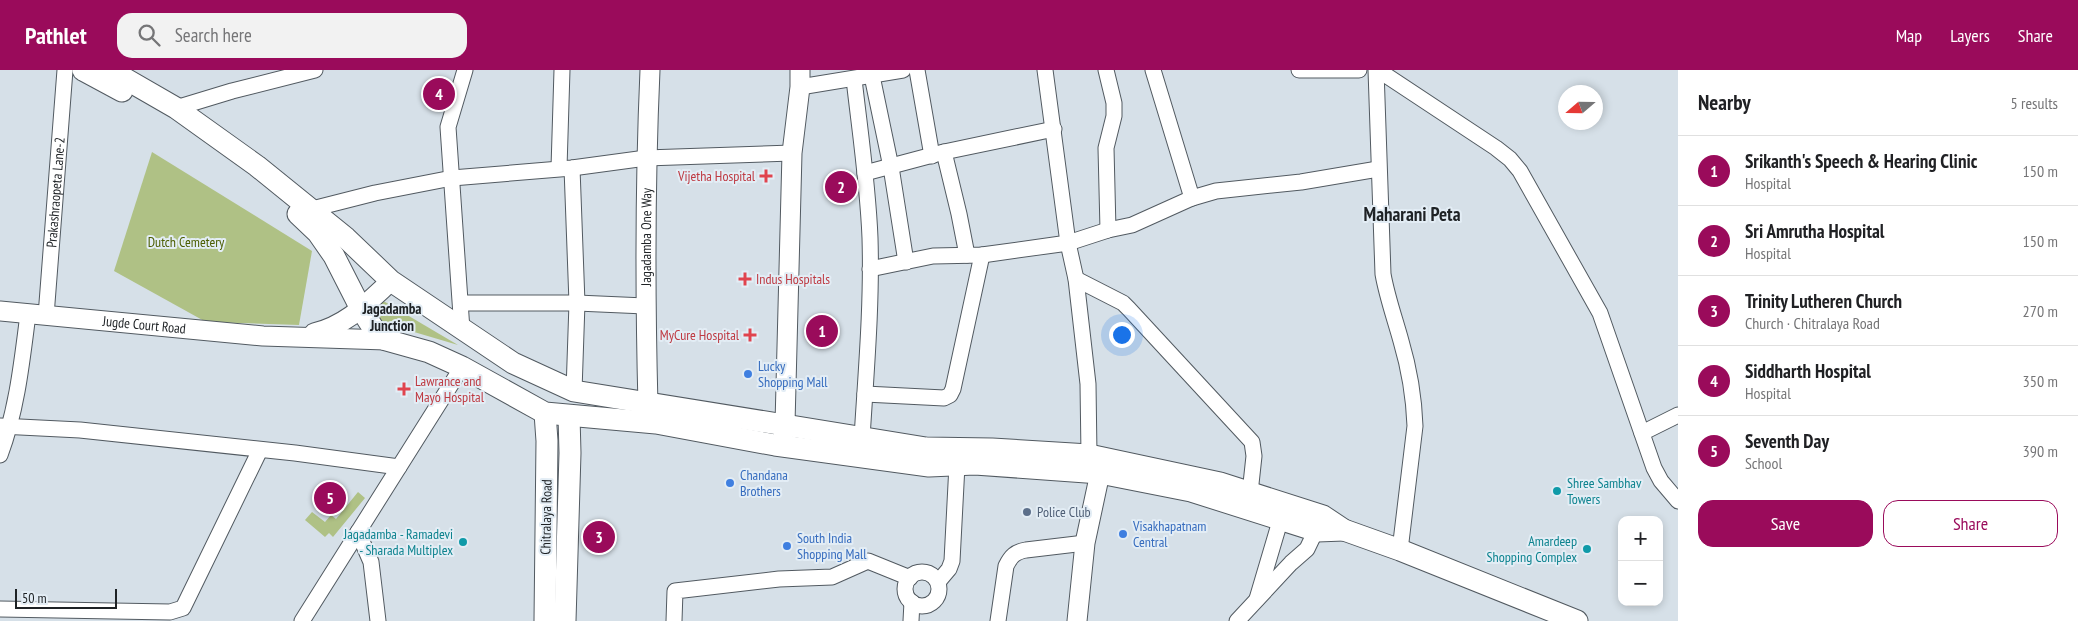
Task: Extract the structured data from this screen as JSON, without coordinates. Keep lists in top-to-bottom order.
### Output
{
  "streets": {
    "main road": ["Jugde Court Road", "Chitralaya Road"],
    "street": ["Prakashraopeta Lane-2", "Jagadamba One Way"]
  },
  "crossings": [
    ["Prakashraopeta Lane-2", "Jugde Court Road"],
    ["Jugde Court Road", "Chitralaya Road"]
  ],
  "districts": ["Maharani Peta", "Jagadamba Junction"],
  "parks": ["Dutch Cemetery"],
  "places": {
    "health": [
      "Vijetha Hospital",
      "Indus Hospitals",
      "MyCure Hospital",
      "Lawrance and Mayo Hospital"
    ],
    "other": [
      "Lucky Shopping Mall",
      "Chandana Brothers",
      "Shree Sambhav Towers",
      "Police Club",
      "Visakhapatnam Central",
      "Jagadamba - Ramadevi - Sharada Multiplex",
      "South India Shopping Mall",
      "Amardeep Shopping Complex"
    ]
  },
  "scale_bar": "50 m",
  "north": "left",
  "page": {
    "header": "Pathlet",
    "search": "Search here",
    "nav": ["Map", "Layers", "Share"],
    "heading": ["Nearby", "5 results"],
    "pins": [
      "4",
      "2",
      "1",
      "5",
      "3"
    ],
    "list": [
      {
        "mark": "1",
        "name": "Srikanth's Speech & Hearing Clinic",
        "note": "Hospital",
        "value": "150 m"
      },
      {
        "mark": "2",
        "name": "Sri Amrutha Hospital",
        "note": "Hospital",
        "value": "150 m"
      },
      {
        "mark": "3",
        "name": "Trinity Lutheren Church",
        "note": "Church · Chitralaya Road",
        "value": "270 m"
      },
      {
        "mark": "4",
        "name": "Siddharth Hospital",
        "note": "Hospital",
        "value": "350 m"
      },
      {
        "mark": "5",
        "name": "Seventh Day",
        "note": "School",
        "value": "390 m"
      }
    ],
    "buttons": ["Save", "Share"],
    "map_buttons": ["+", "−"],
    "scale": "50 m"
  }
}
